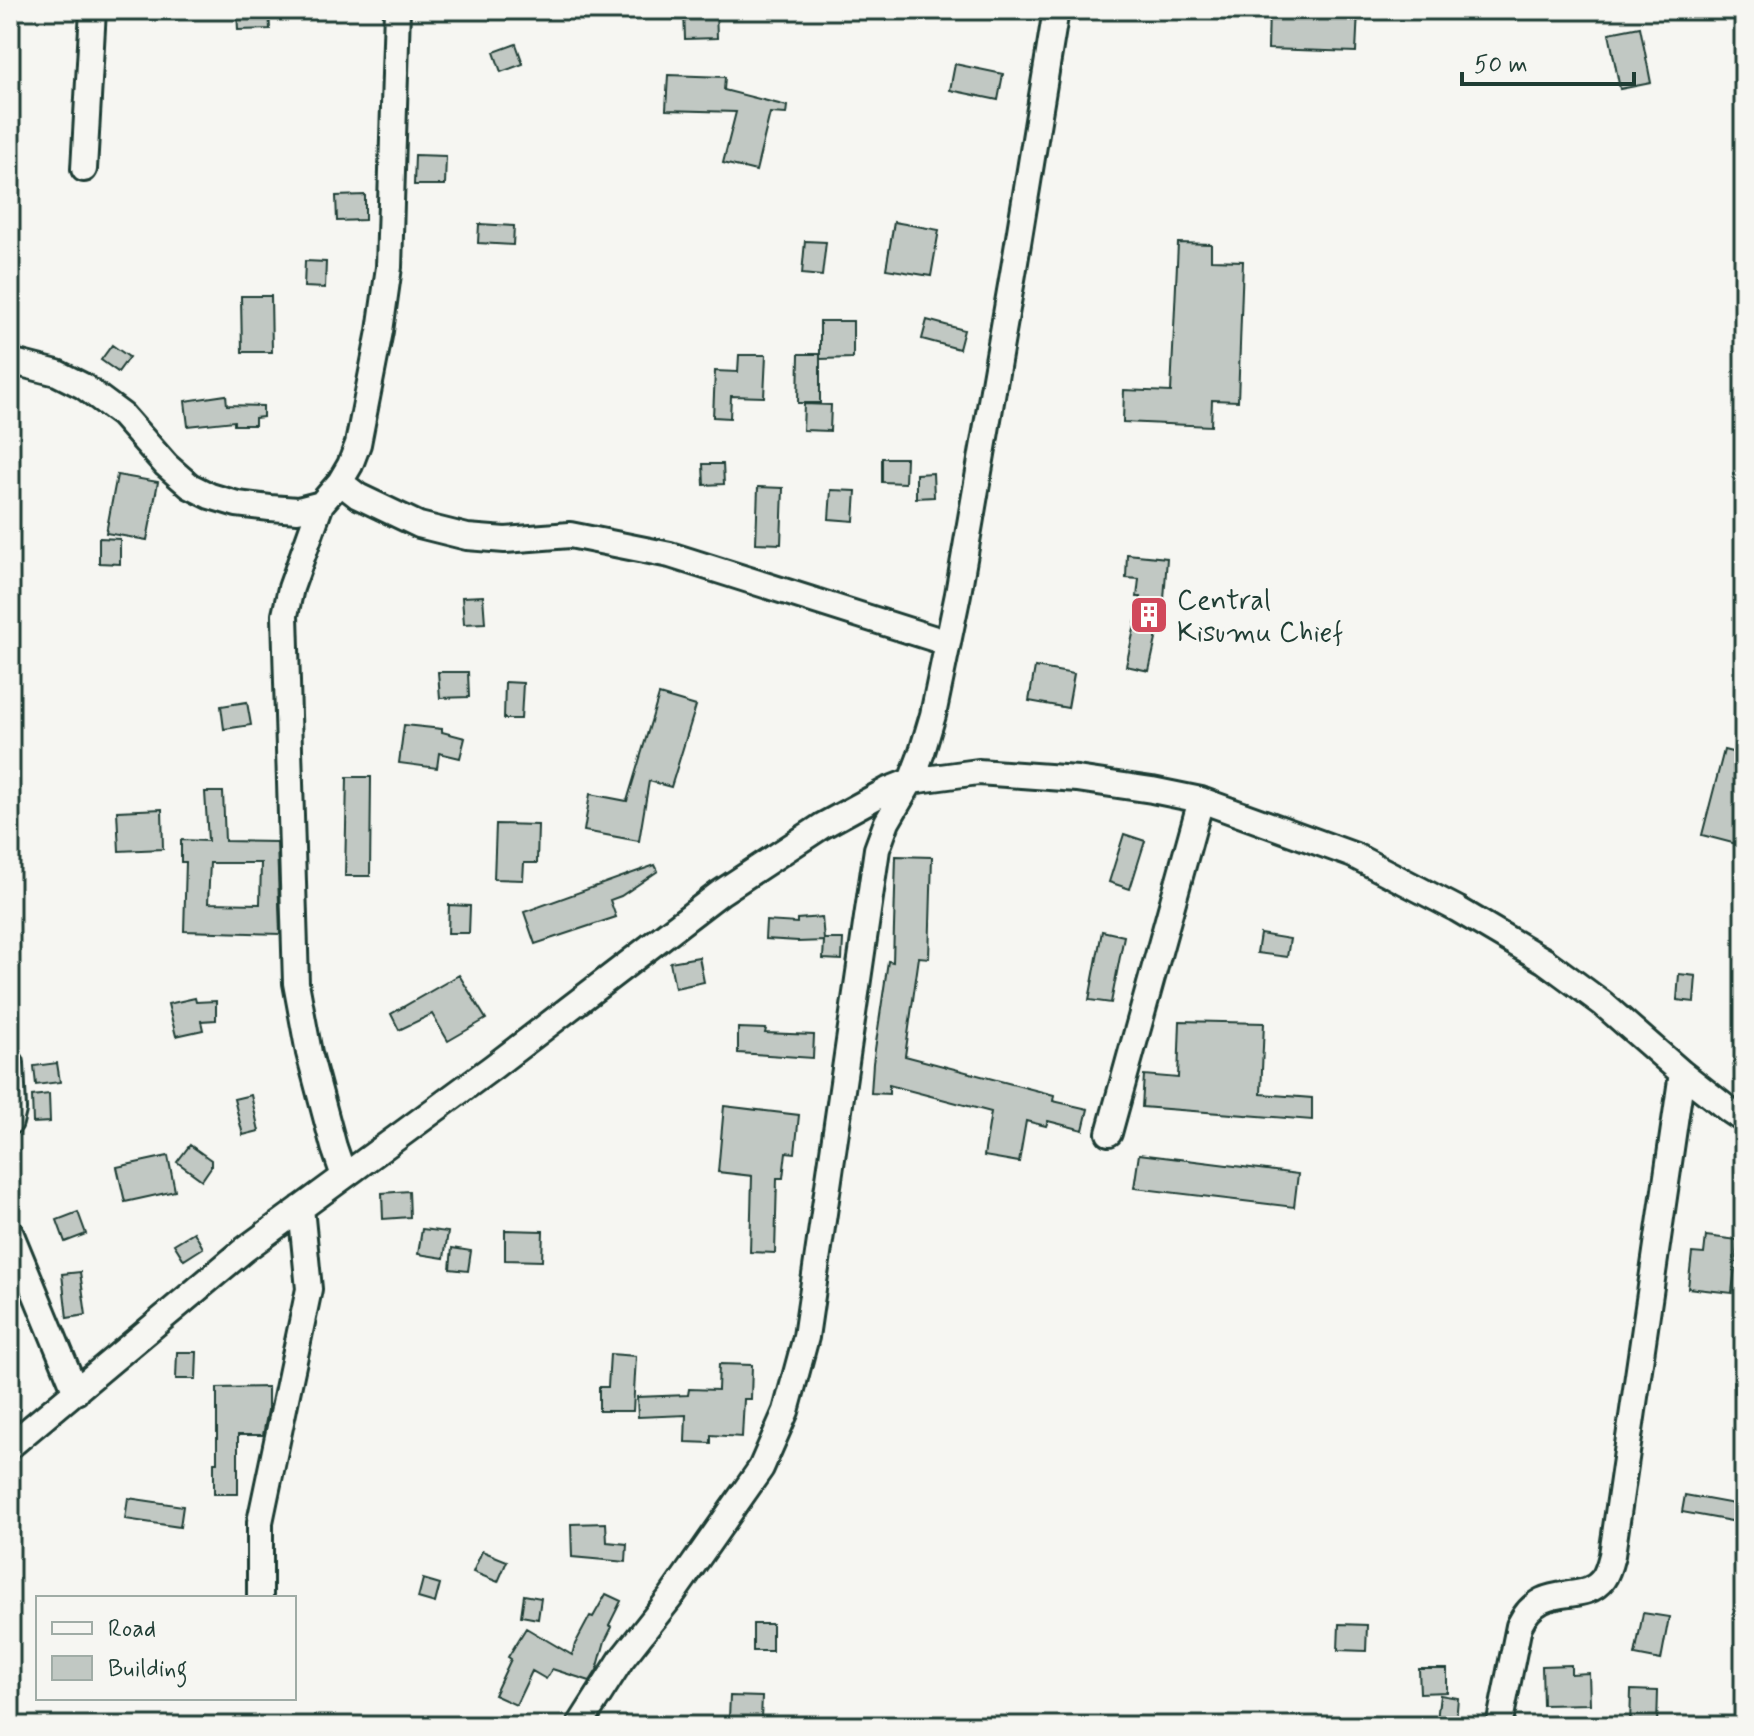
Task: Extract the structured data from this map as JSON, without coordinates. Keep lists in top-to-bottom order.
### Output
{
  "places": {
    "building": ["Central Kisumu Chief"]
  },
  "legend": ["Road", "Building"],
  "scale_bar": "50 m"
}
